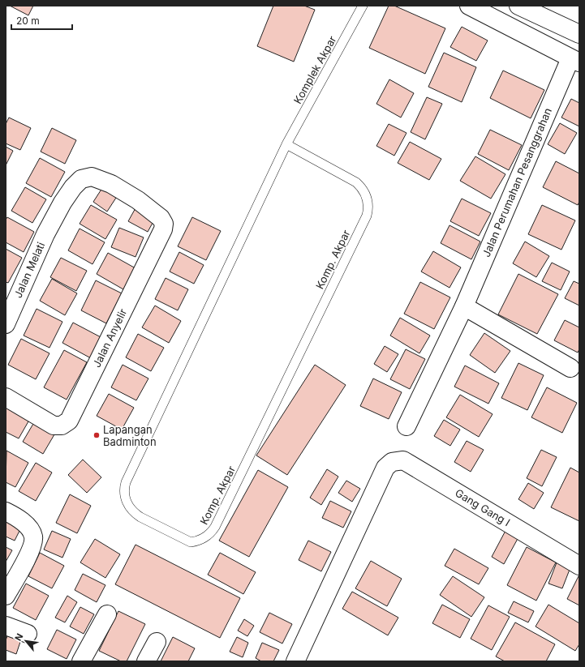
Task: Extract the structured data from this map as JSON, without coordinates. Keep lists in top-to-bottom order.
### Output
{
  "streets": {
    "street": [
      "Jalan Perumahan Pesanggrahan",
      "Jalan Melati",
      "Jalan Anyelir",
      "Gang Gang I"
    ],
    "lane": ["Komplek Akpar", "Komp. Akpar"]
  },
  "crossings": [
    ["Komplek Akpar", "Komp. Akpar"],
    ["Jalan Melati", "Jalan Anyelir"]
  ],
  "places": ["Lapangan Badminton"],
  "scale_bar": "20 m",
  "north": "top left"
}
